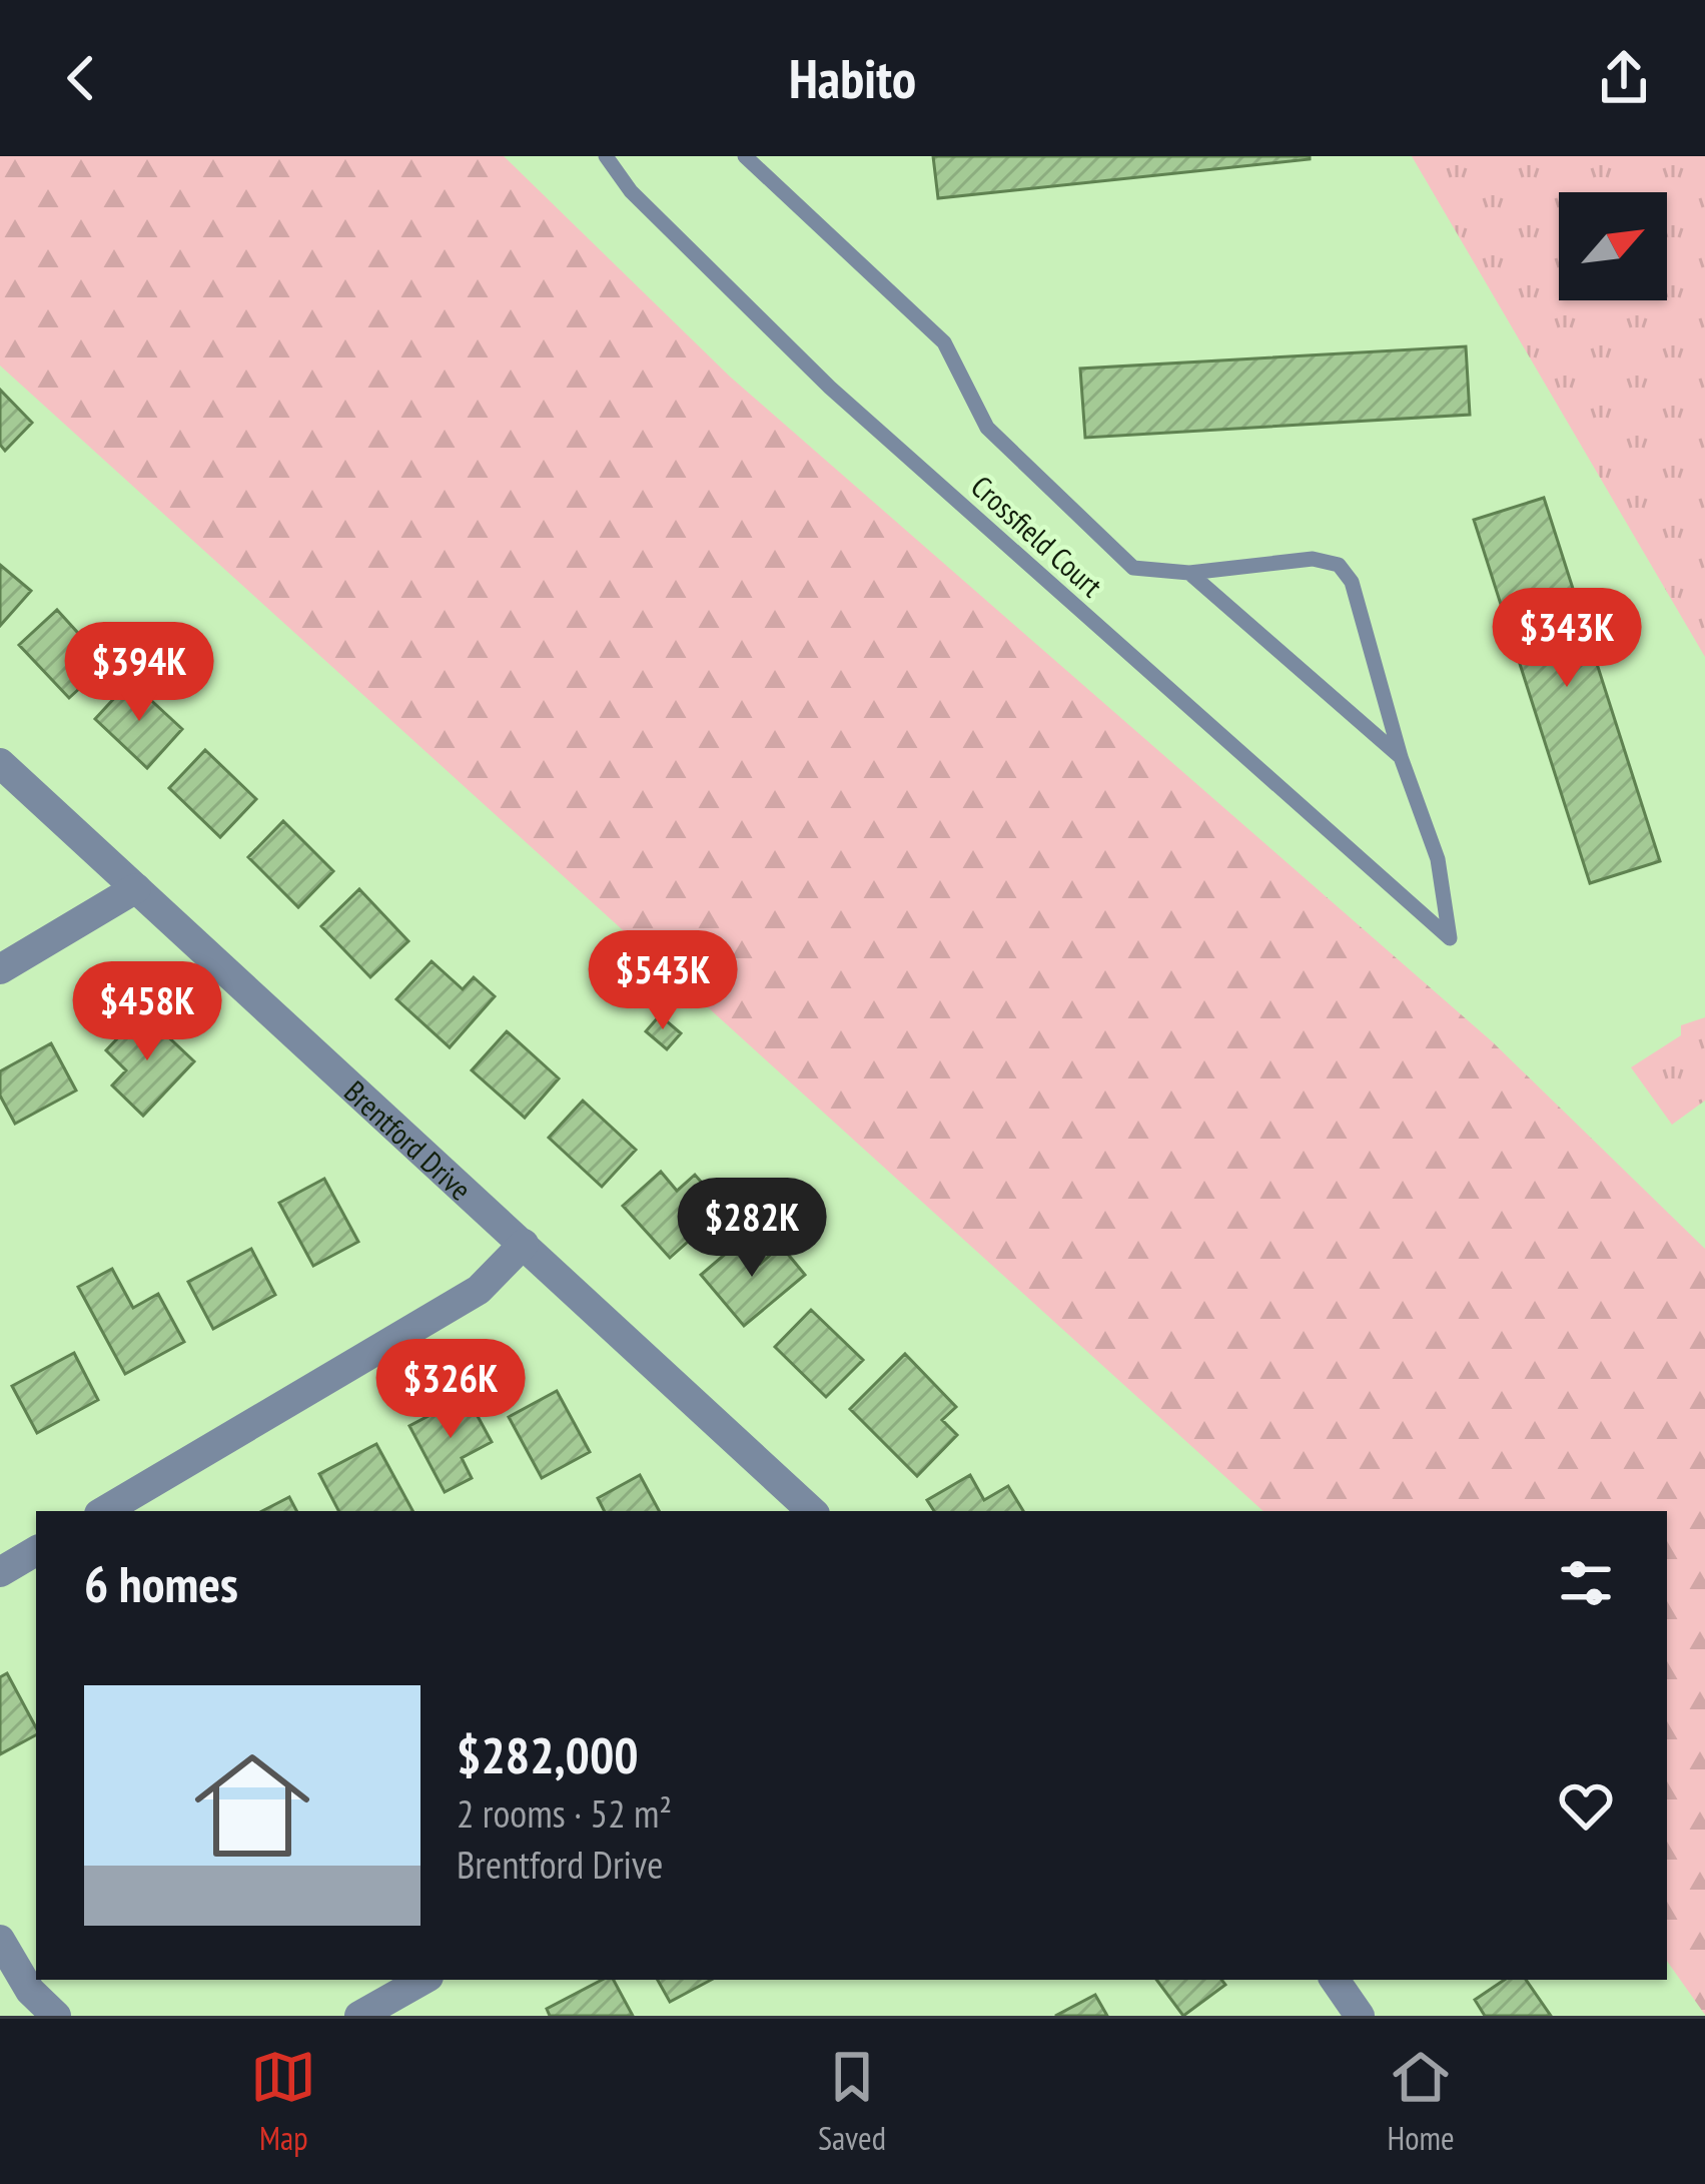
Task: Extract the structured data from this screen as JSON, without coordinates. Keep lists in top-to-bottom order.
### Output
{
  "streets": {
    "street": ["Brentford Drive"],
    "lane": ["Crossfield Court"]
  },
  "north": "top right",
  "page": {
    "header": "Habito",
    "price": [
      "$343K",
      "$394K",
      "$543K",
      "$458K",
      "$282K",
      "$326K"
    ],
    "heading": "6 homes",
    "list": [
      {
        "name": "$282,000",
        "note": "2 rooms · 52 m² · Brentford Drive"
      }
    ],
    "tabs": ["Map", "Saved", "Home"]
  }
}
